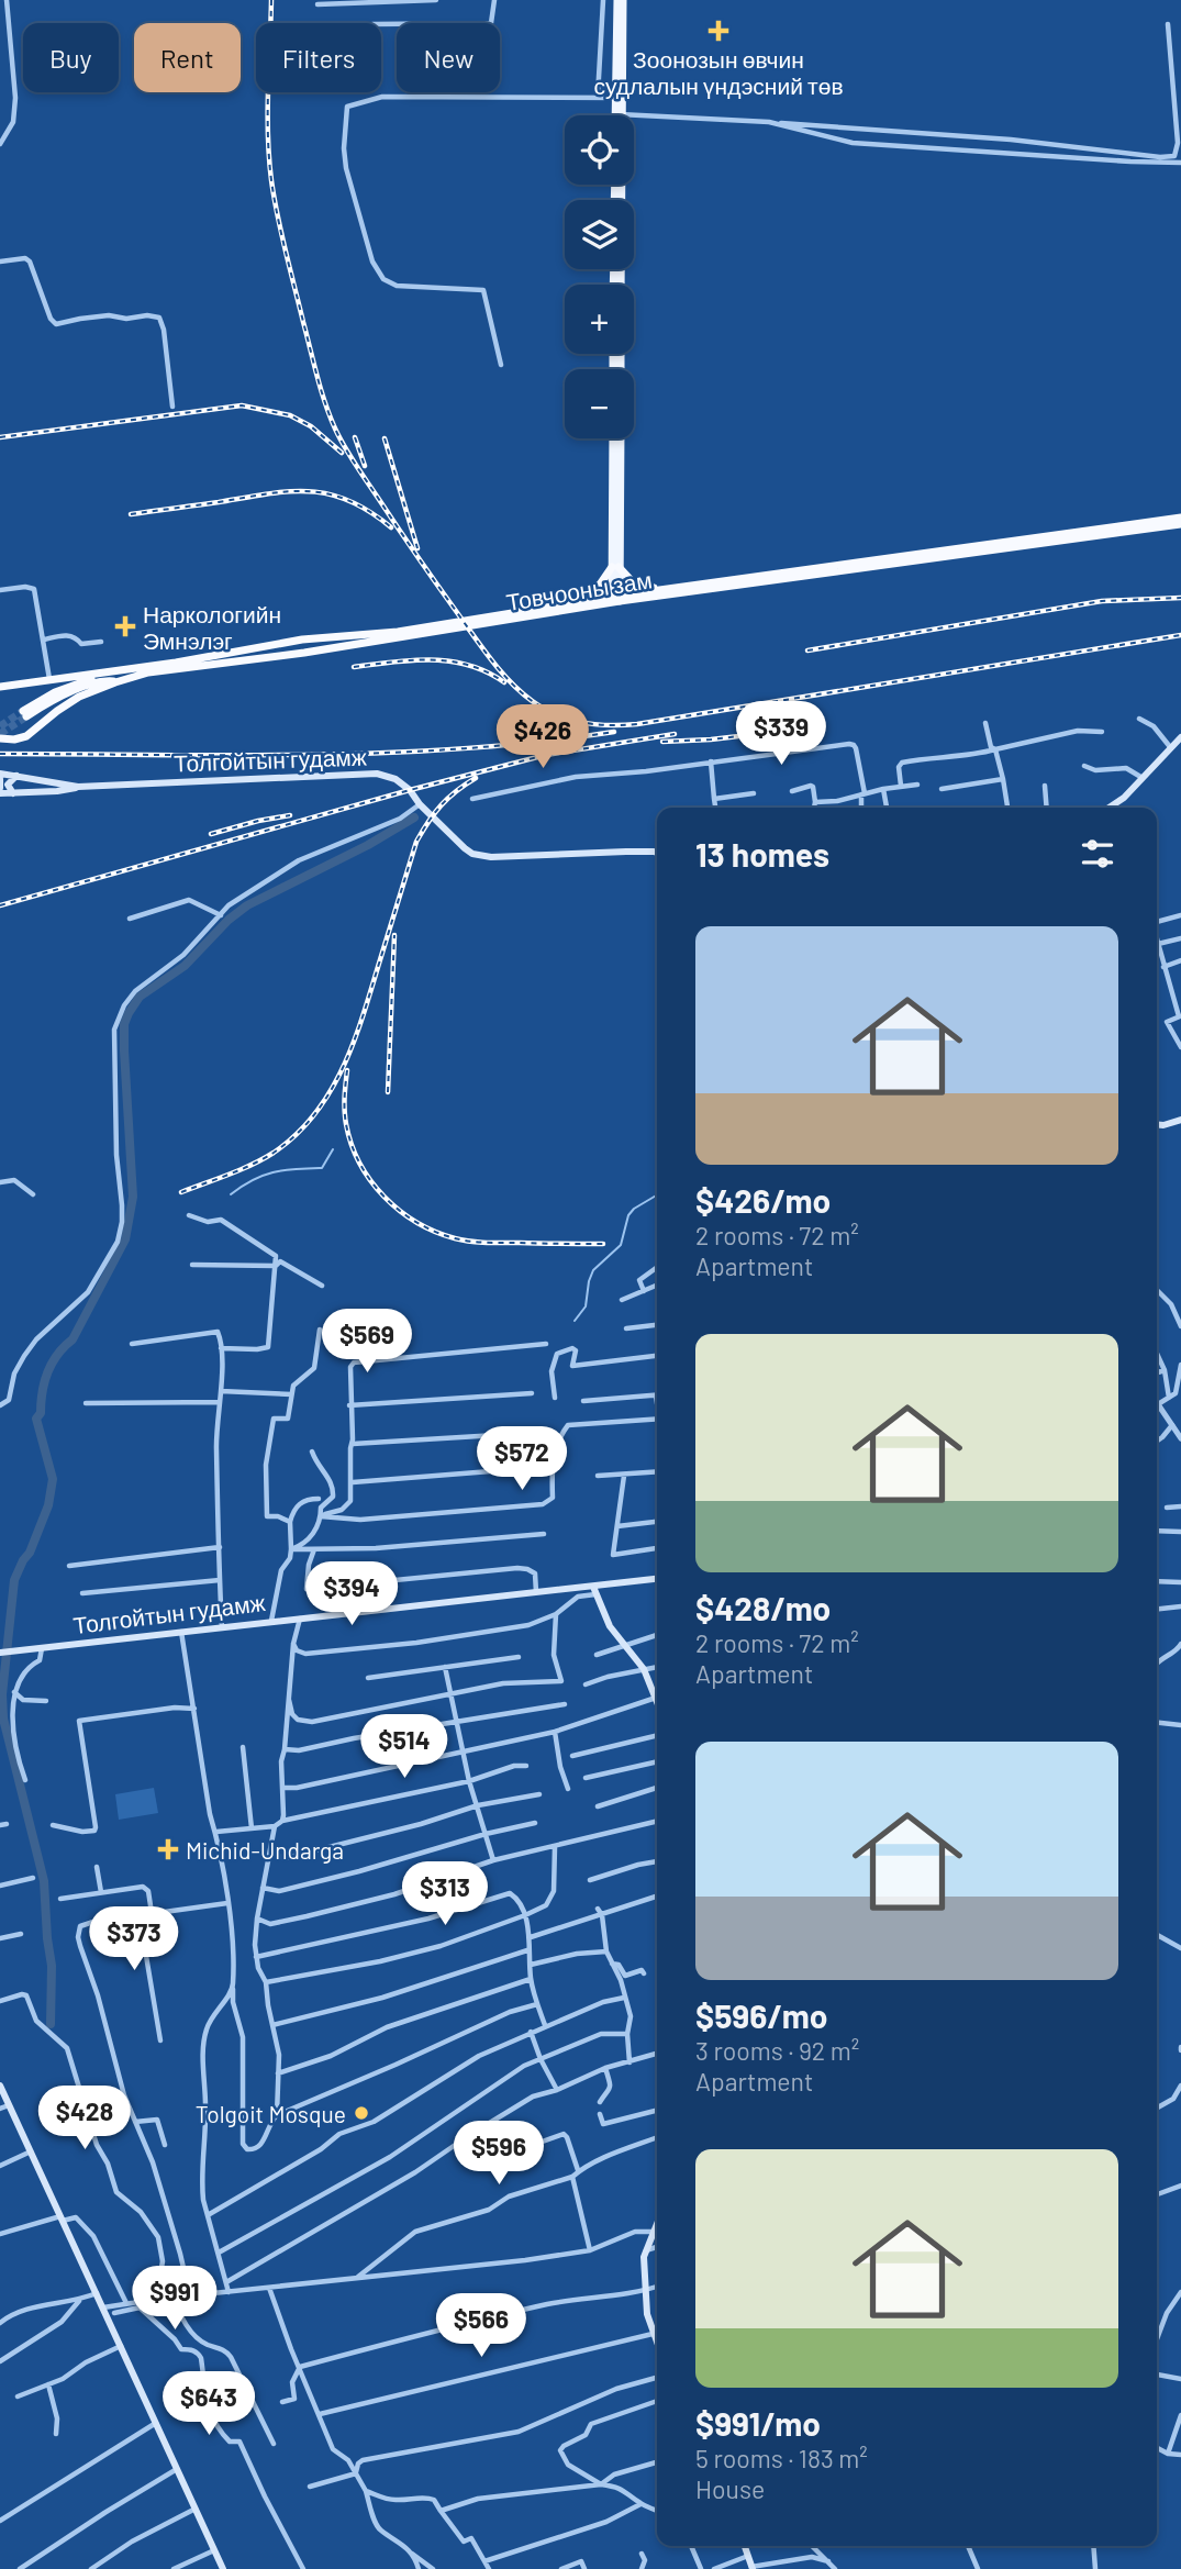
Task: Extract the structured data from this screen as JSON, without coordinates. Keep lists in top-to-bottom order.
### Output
{
  "streets": {
    "highway": ["Товчооны зам"],
    "main road": ["Толгойтын гудамж"]
  },
  "places": {
    "health": ["Зоонозын өвчин судлалын үндэсний төв", "Наркологийн Эмнэлэг", "Michid-Undarga"],
    "other": ["Tolgoit Mosque"]
  },
  "page": {
    "chip": [
      "Buy",
      "Rent",
      "Filters",
      "New"
    ],
    "map_buttons": ["+", "−"],
    "price": [
      "$339",
      "$426",
      "$569",
      "$572",
      "$394",
      "$514",
      "$313",
      "$373",
      "$428",
      "$596",
      "$991",
      "$566",
      "$643"
    ],
    "heading": "13 homes",
    "list": [
      {
        "name": "$426/mo",
        "note": "2 rooms · 72 m² · Apartment"
      },
      {
        "name": "$428/mo",
        "note": "2 rooms · 72 m² · Apartment"
      },
      {
        "name": "$596/mo",
        "note": "3 rooms · 92 m² · Apartment"
      },
      {
        "name": "$991/mo",
        "note": "5 rooms · 183 m² · House"
      }
    ]
  }
}
